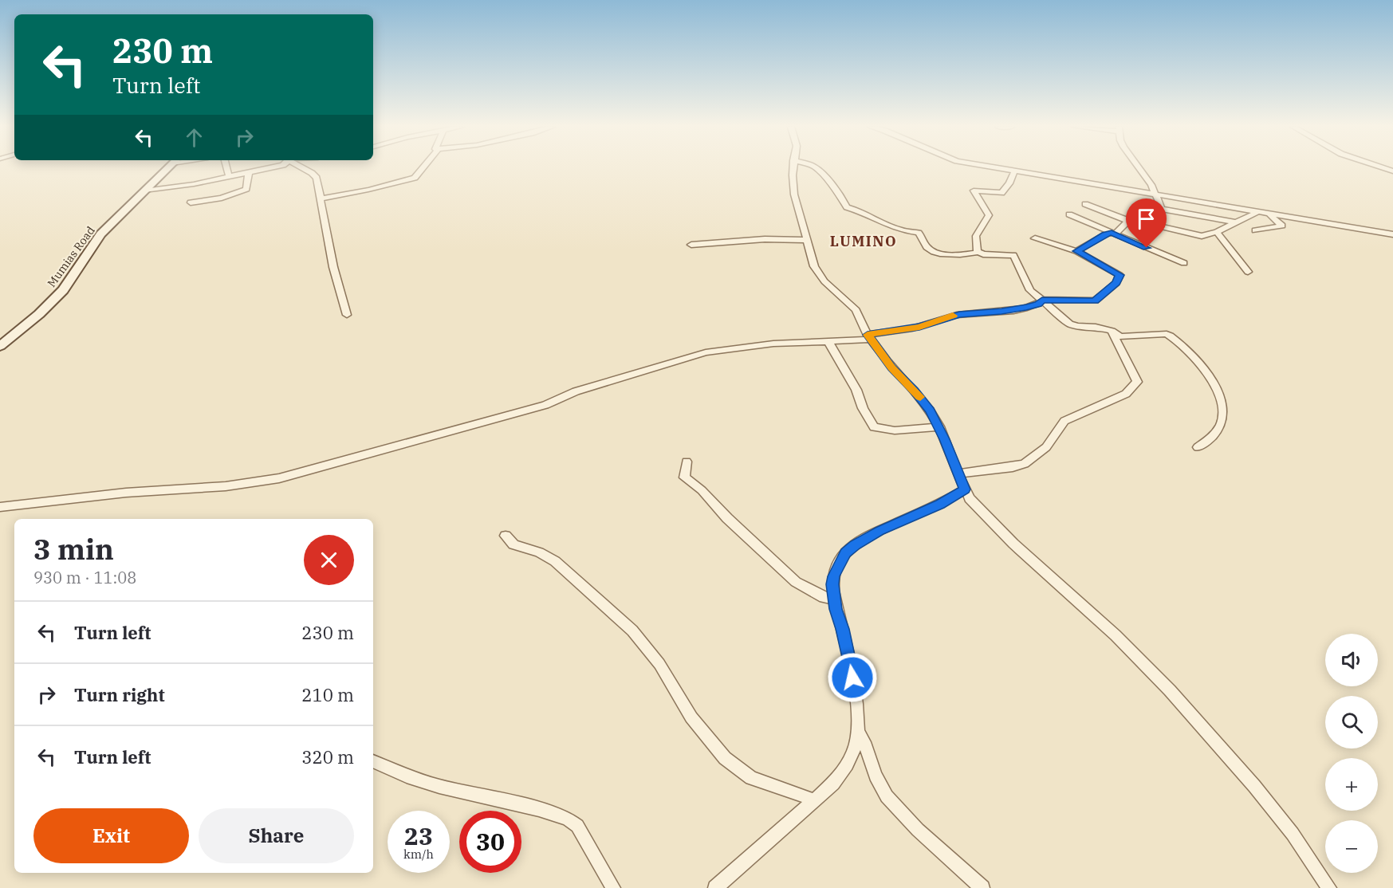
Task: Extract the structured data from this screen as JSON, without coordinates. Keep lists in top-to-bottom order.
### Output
{
  "streets": {
    "street": ["Mumias Road"]
  },
  "districts": ["LUMINO"],
  "page": {
    "turn": ["230 m", "Turn left"],
    "heading": ["3 min", "930 m · 11:08"],
    "list": [
      {
        "name": "Turn left",
        "value": "230 m"
      },
      {
        "name": "Turn right",
        "value": "210 m"
      },
      {
        "name": "Turn left",
        "value": "320 m"
      }
    ],
    "map_buttons": ["+", "−"],
    "buttons": ["Exit", "Share"],
    "speed": "23 km/h",
    "limit": "30"
  }
}
